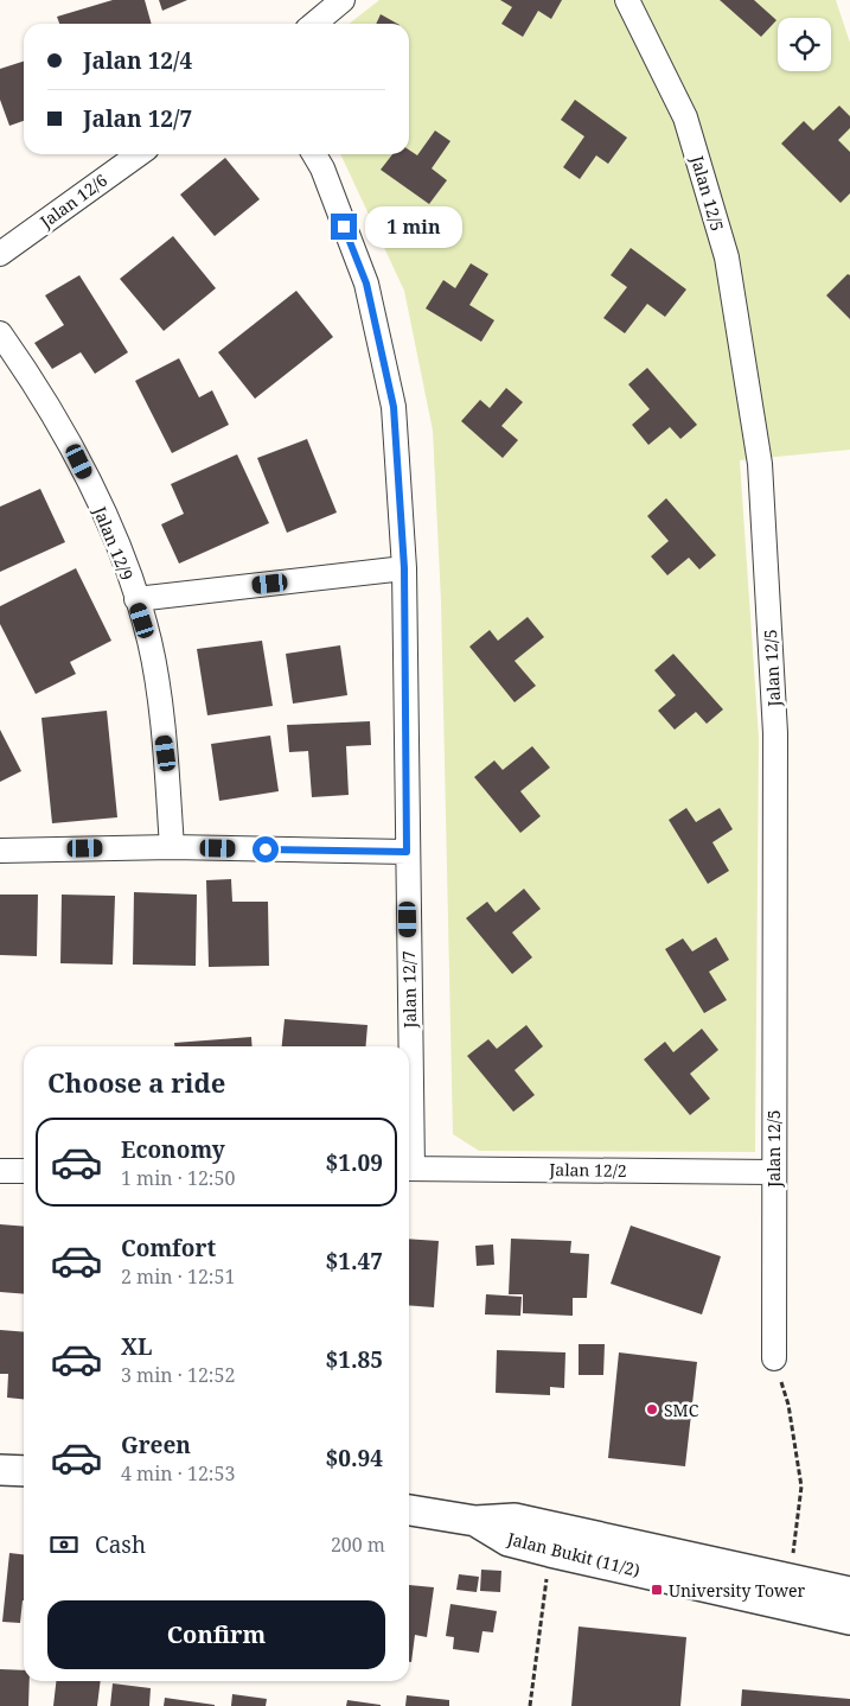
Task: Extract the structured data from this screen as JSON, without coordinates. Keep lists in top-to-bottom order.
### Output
{
  "streets": {
    "street": [
      "Jalan 12/5",
      "Jalan 12/6",
      "Jalan 12/9",
      "Jalan 12/7",
      "Jalan 12/2",
      "Jalan Bukit (11/2)"
    ]
  },
  "crossings": [
    ["Jalan 12/5", "Jalan 12/2"]
  ],
  "places": {
    "other": ["SMC"],
    "transit": ["University Tower"]
  },
  "page": {
    "banner": ["Jalan 12/4", "Jalan 12/7"],
    "bubble": "1 min",
    "heading": "Choose a ride",
    "list": [
      {
        "name": "Economy",
        "note": "1 min · 12:50",
        "value": "$1.09"
      },
      {
        "name": "Comfort",
        "note": "2 min · 12:51",
        "value": "$1.47"
      },
      {
        "name": "XL",
        "note": "3 min · 12:52",
        "value": "$1.85"
      },
      {
        "name": "Green",
        "note": "4 min · 12:53",
        "value": "$0.94"
      }
    ],
    "pay": ["Cash", "200 m"],
    "buttons": "Confirm"
  }
}
